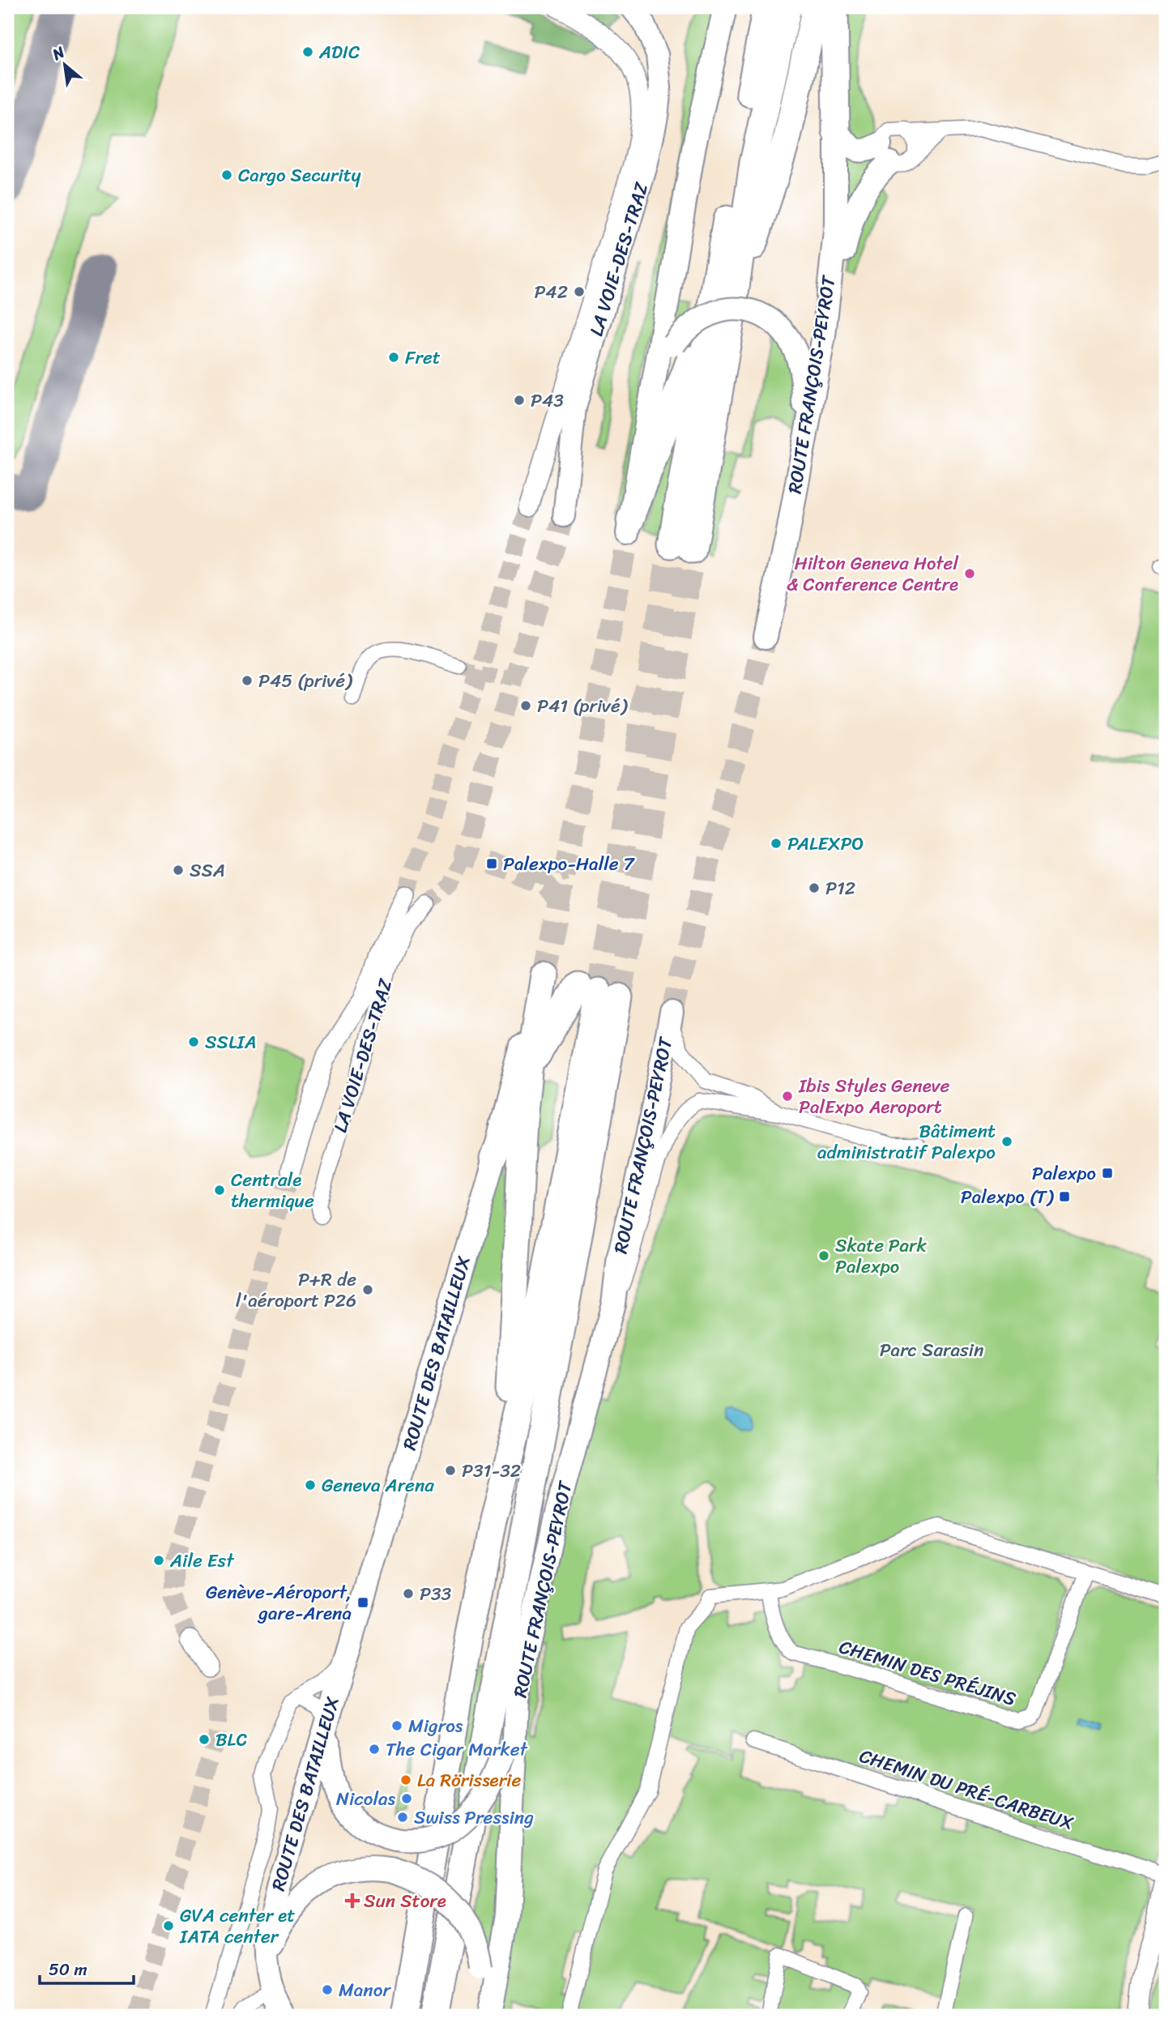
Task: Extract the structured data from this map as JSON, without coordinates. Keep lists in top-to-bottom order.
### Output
{
  "streets": {
    "main road": ["LA VOIE-DES-TRAZ", "ROUTE FRANÇOIS-PEYROT", "ROUTE DES BATAILLEUX"],
    "street": ["CHEMIN DES PRÉJINS", "CHEMIN DU PRÉ-CARBEUX"]
  },
  "parks": ["Parc Sarasin"],
  "places": {
    "other": [
      "ADIC",
      "Cargo Security",
      "P42",
      "Fret",
      "P43",
      "Hilton Geneva Hotel & Conference Centre",
      "P45 (privé)",
      "P41 (privé)",
      "PALEXPO",
      "SSA",
      "P12",
      "SSLIA",
      "Ibis Styles Geneve PalExpo Aeroport",
      "Bâtiment administratif Palexpo",
      "Centrale thermique",
      "Skate Park Palexpo",
      "P+R de l'aéroport P26",
      "P31-32",
      "Geneva Arena",
      "Aile Est",
      "P33",
      "Migros",
      "BLC",
      "The Cigar Market",
      "La Rörisserie",
      "Nicolas",
      "Swiss Pressing",
      "GVA center et IATA center",
      "Manor"
    ],
    "transit": [
      "Palexpo-Halle 7",
      "Palexpo",
      "Palexpo (T)",
      "Genève-Aéroport, gare-Arena"
    ],
    "health": ["Sun Store"]
  },
  "scale_bar": "50 m",
  "north": "top left"
}
